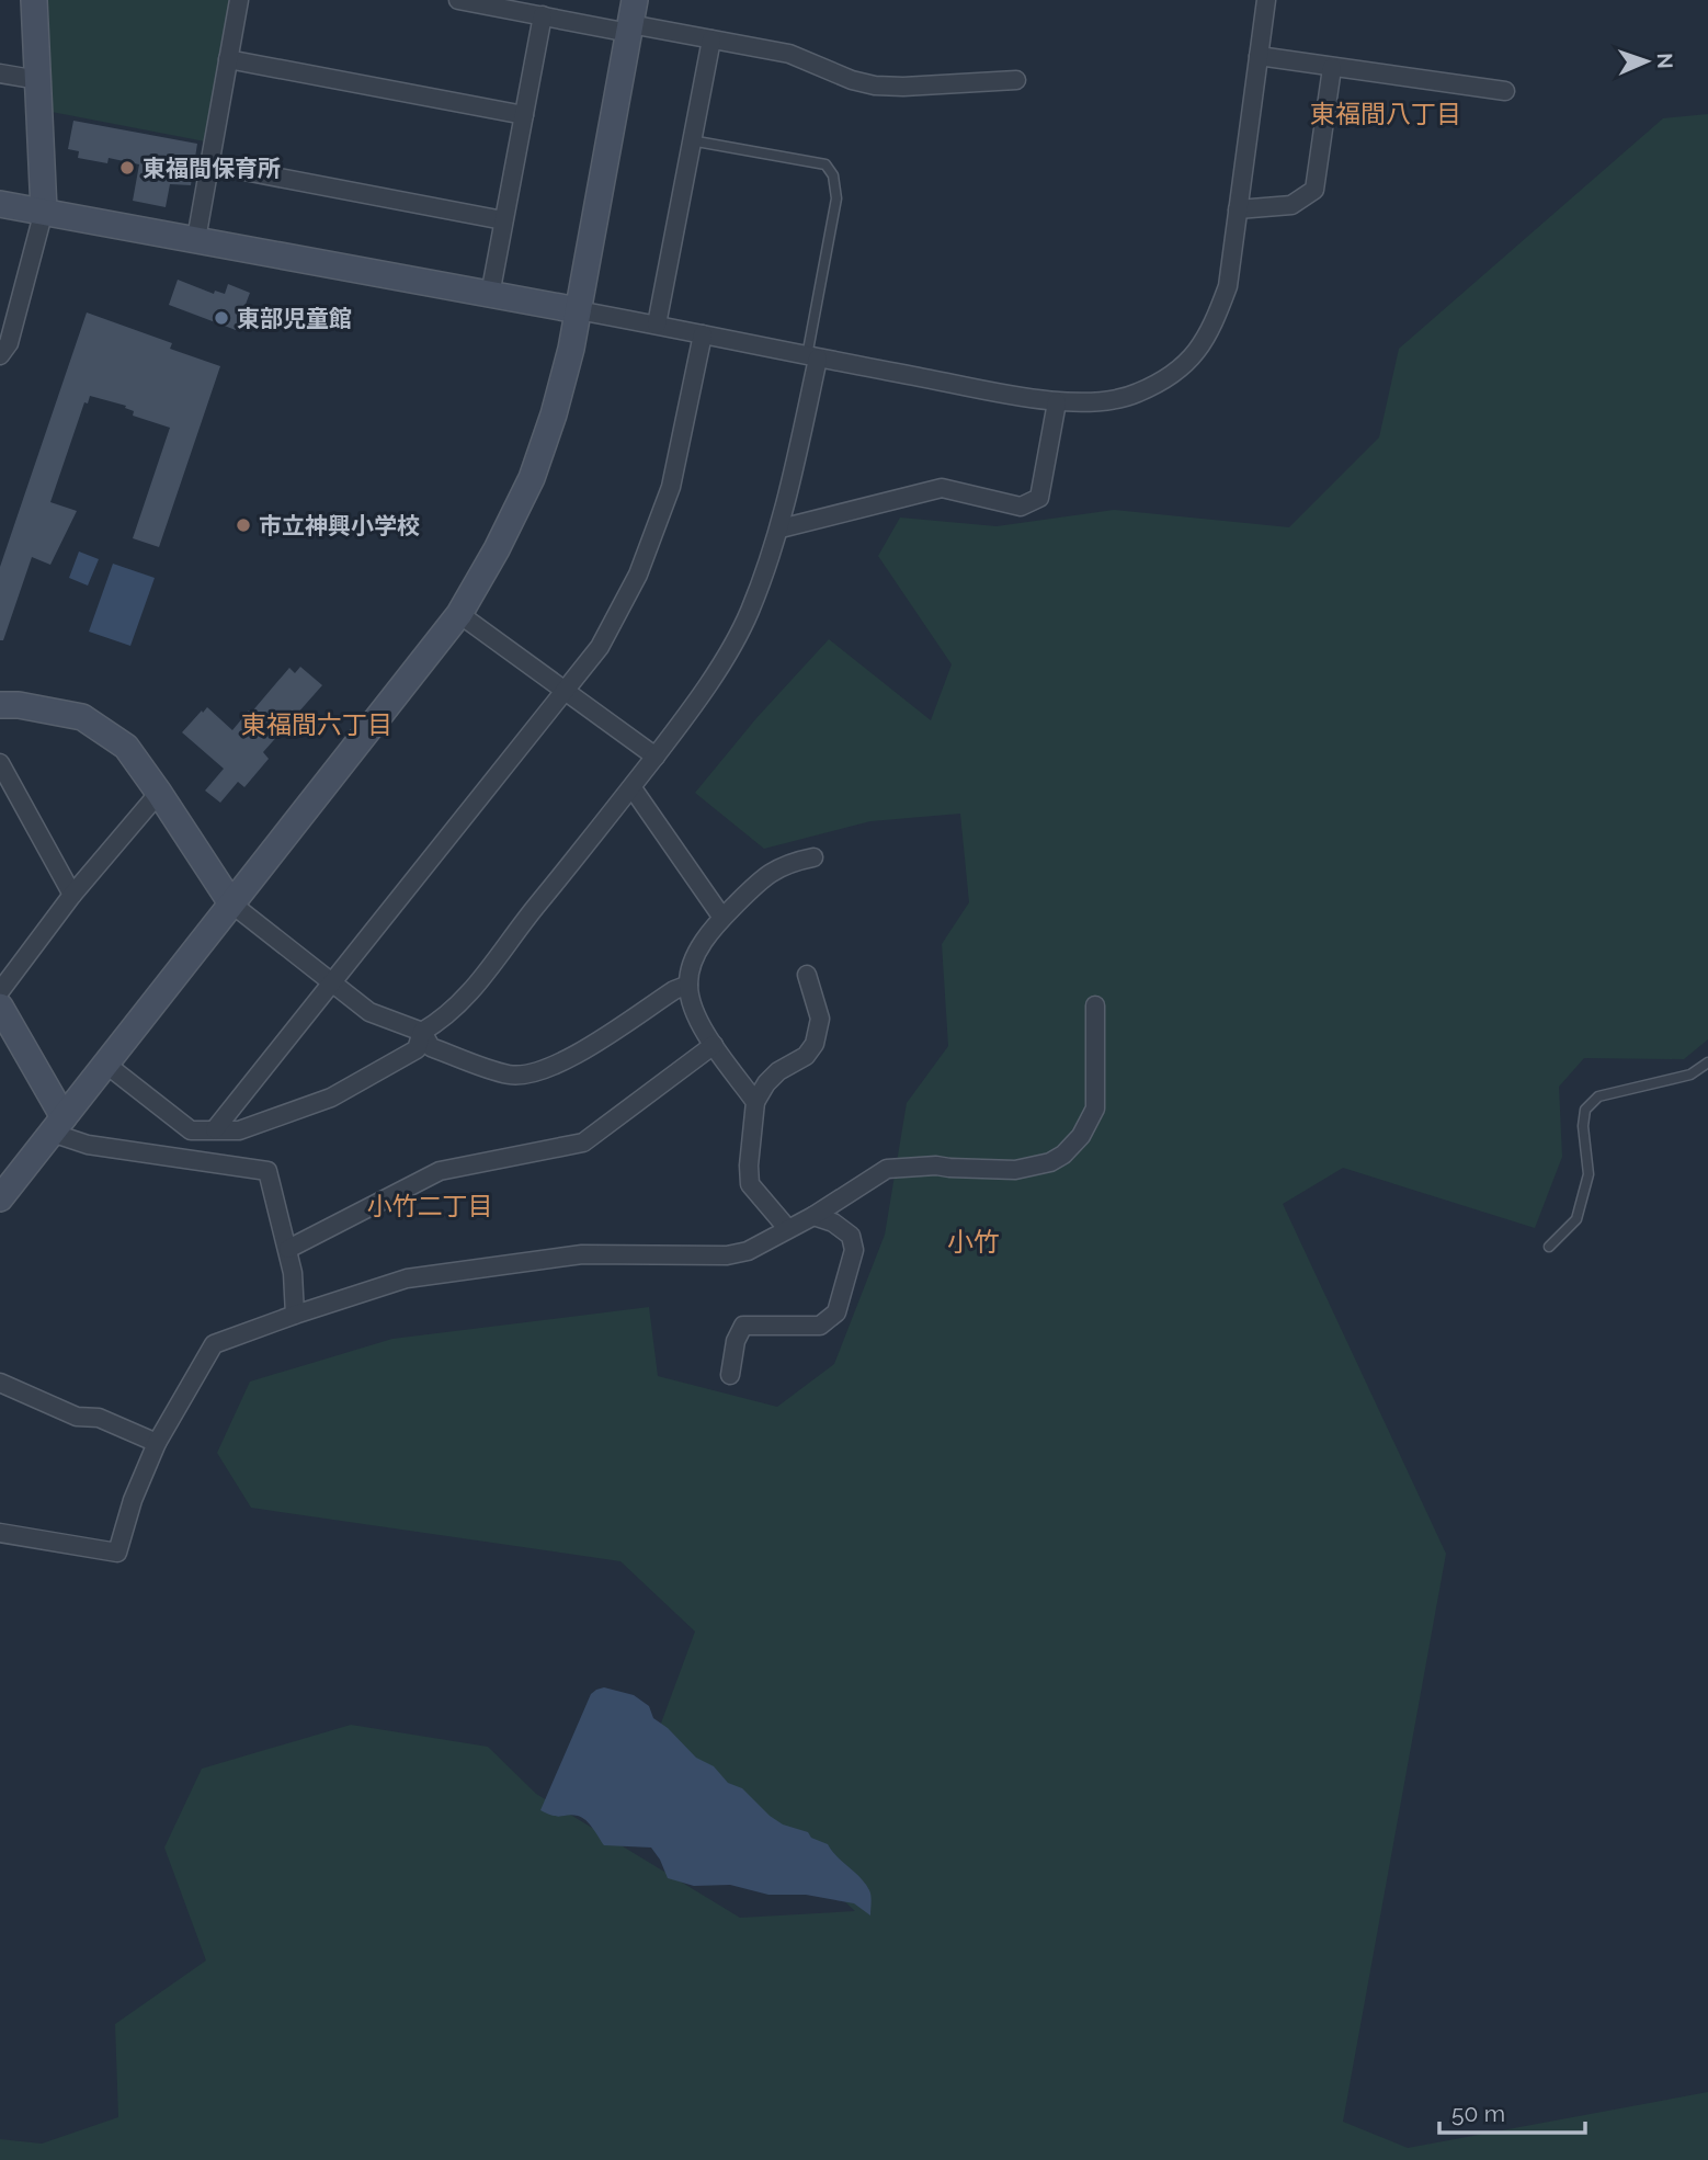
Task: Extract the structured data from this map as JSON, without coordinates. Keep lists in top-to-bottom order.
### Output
{
  "districts": [
    "東福間八丁目",
    "東福間六丁目",
    "小竹二丁目",
    "小竹"
  ],
  "places": ["東福間保育所", "東部児童館", "市立神興小学校"],
  "scale_bar": "50 m",
  "north": "right"
}
